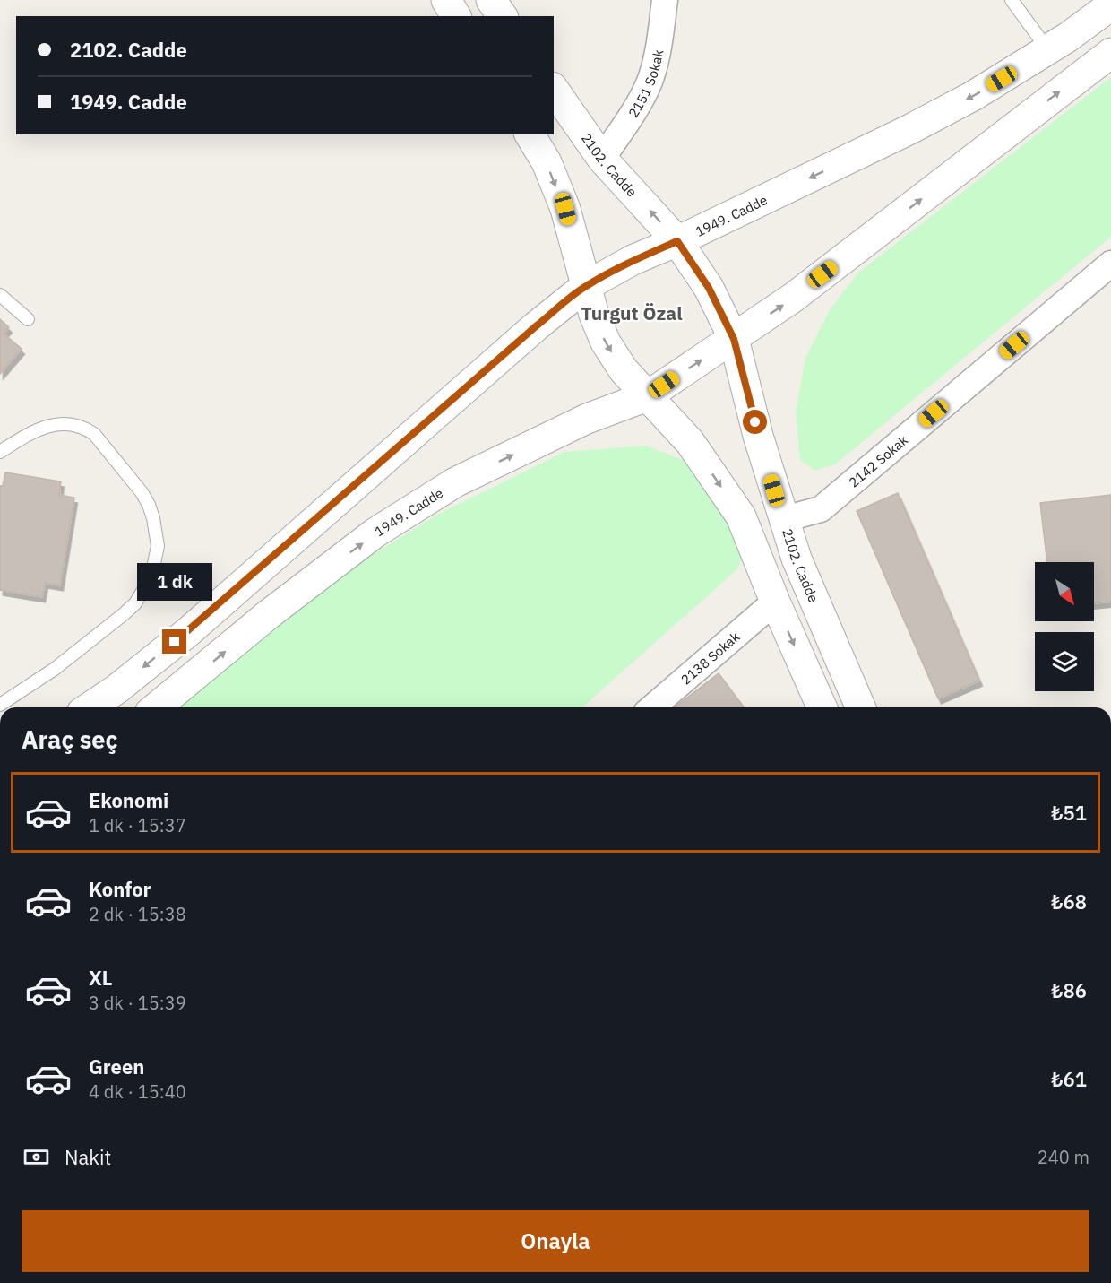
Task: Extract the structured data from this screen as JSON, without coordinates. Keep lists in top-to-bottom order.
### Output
{
  "streets": {
    "street": [
      "2151 Sokak",
      "2102. Cadde",
      "1949. Cadde",
      "2142 Sokak",
      "2138 Sokak"
    ]
  },
  "crossings": [
    ["2151 Sokak", "2102. Cadde"],
    ["2102. Cadde", "1949. Cadde"],
    ["2102. Cadde", "2142 Sokak"]
  ],
  "districts": ["Turgut Özal"],
  "north": "bottom right",
  "page": {
    "banner": ["2102. Cadde", "1949. Cadde"],
    "bubble": "1 dk",
    "heading": "Araç seç",
    "list": [
      {
        "name": "Ekonomi",
        "note": "1 dk · 15:37",
        "value": "₺51"
      },
      {
        "name": "Konfor",
        "note": "2 dk · 15:38",
        "value": "₺68"
      },
      {
        "name": "XL",
        "note": "3 dk · 15:39",
        "value": "₺86"
      },
      {
        "name": "Green",
        "note": "4 dk · 15:40",
        "value": "₺61"
      }
    ],
    "pay": ["Nakit", "240 m"],
    "buttons": "Onayla"
  }
}
